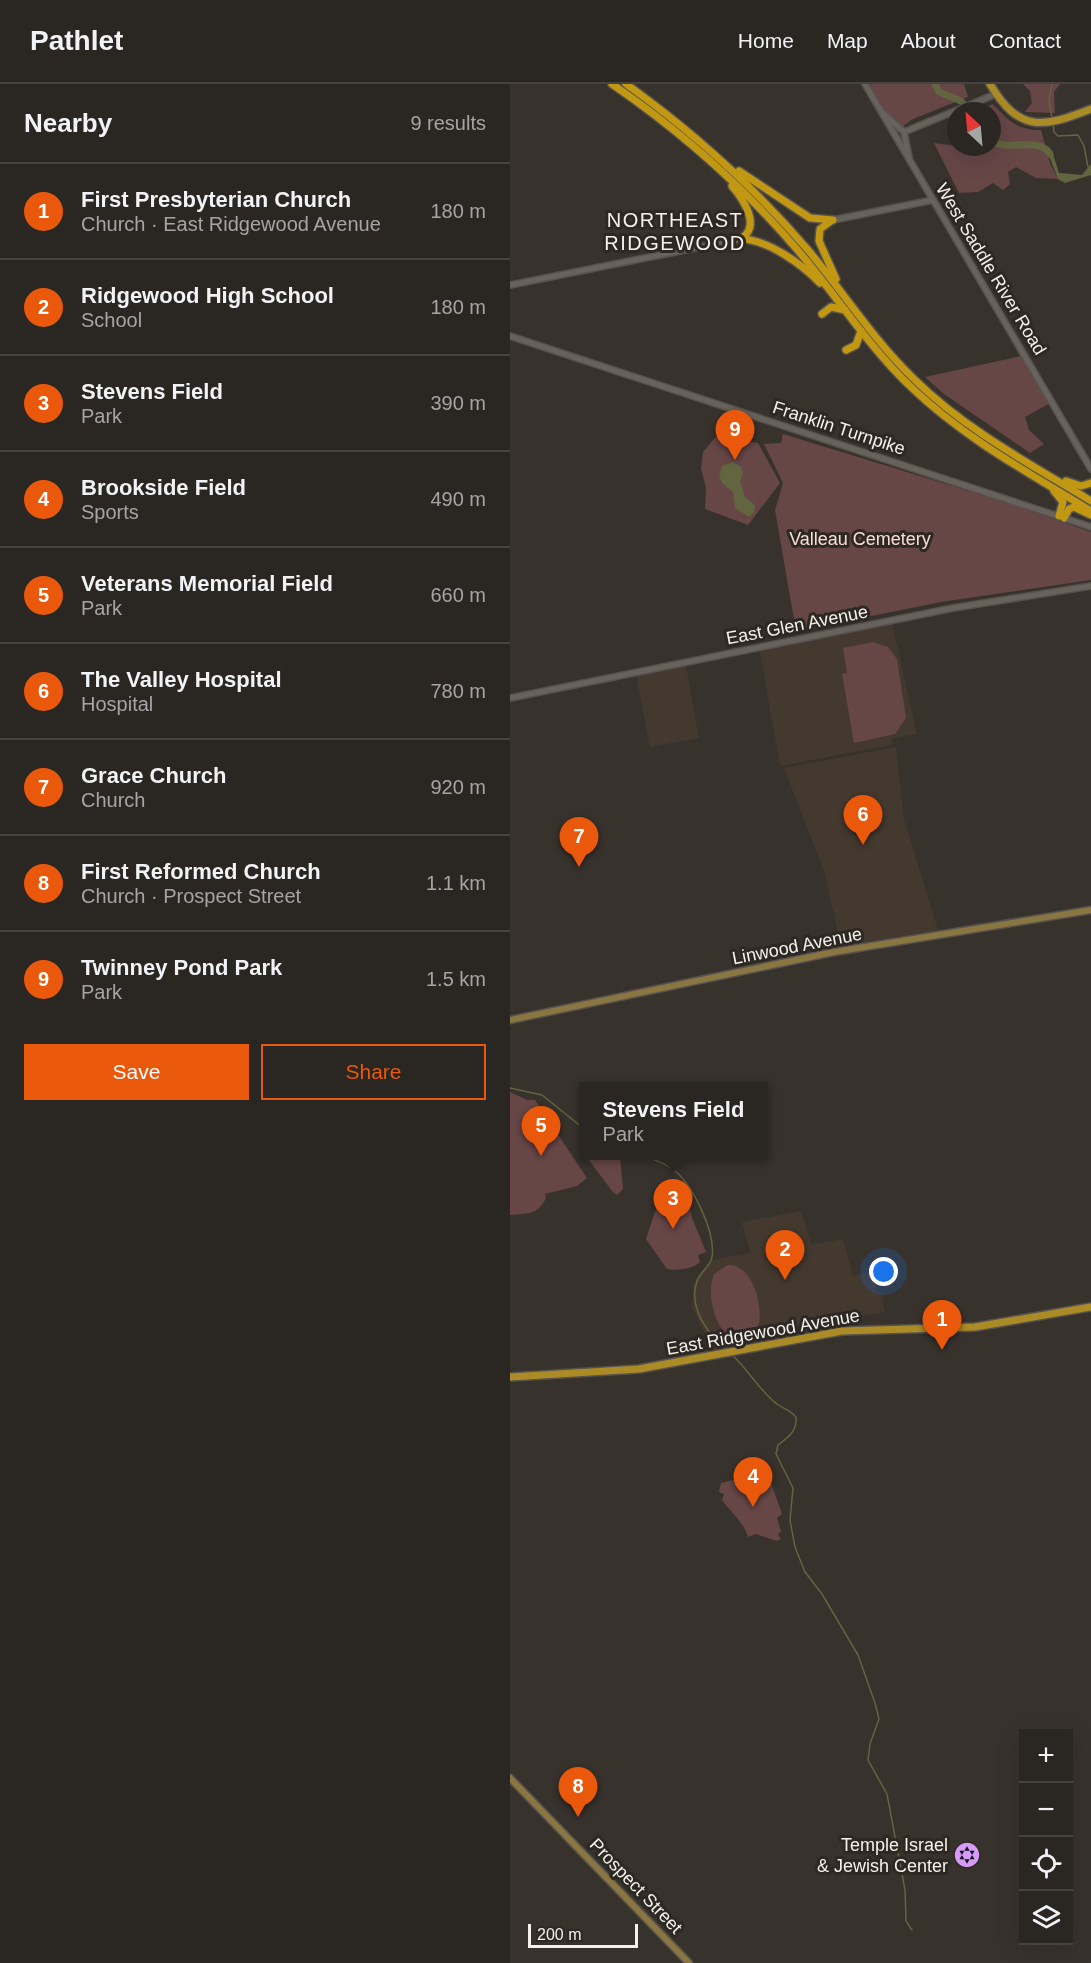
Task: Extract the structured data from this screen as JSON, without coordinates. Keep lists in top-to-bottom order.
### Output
{
  "streets": {
    "main road": ["Linwood Avenue", "East Ridgewood Avenue", "Prospect Street"],
    "street": ["West Saddle River Road", "Franklin Turnpike", "East Glen Avenue"]
  },
  "districts": ["NORTHEAST RIDGEWOOD"],
  "parks": ["Valleau Cemetery"],
  "places": {
    "synagogue": ["Temple Israel & Jewish Center"]
  },
  "scale_bar": "200 m",
  "north": "top left",
  "page": {
    "header": "Pathlet",
    "nav": [
      "Home",
      "Map",
      "About",
      "Contact"
    ],
    "heading": ["Nearby", "9 results"],
    "list": [
      {
        "mark": "1",
        "name": "First Presbyterian Church",
        "note": "Church · East Ridgewood Avenue",
        "value": "180 m"
      },
      {
        "mark": "2",
        "name": "Ridgewood High School",
        "note": "School",
        "value": "180 m"
      },
      {
        "mark": "3",
        "name": "Stevens Field",
        "note": "Park",
        "value": "390 m"
      },
      {
        "mark": "4",
        "name": "Brookside Field",
        "note": "Sports",
        "value": "490 m"
      },
      {
        "mark": "5",
        "name": "Veterans Memorial Field",
        "note": "Park",
        "value": "660 m"
      },
      {
        "mark": "6",
        "name": "The Valley Hospital",
        "note": "Hospital",
        "value": "780 m"
      },
      {
        "mark": "7",
        "name": "Grace Church",
        "note": "Church",
        "value": "920 m"
      },
      {
        "mark": "8",
        "name": "First Reformed Church",
        "note": "Church · Prospect Street",
        "value": "1.1 km"
      },
      {
        "mark": "9",
        "name": "Twinney Pond Park",
        "note": "Park",
        "value": "1.5 km"
      }
    ],
    "pins": [
      "9",
      "6",
      "7",
      "5",
      "3",
      "2",
      "1",
      "4",
      "8"
    ],
    "buttons": ["Save", "Share"],
    "popup": ["Stevens Field", "Park"],
    "map_buttons": ["+", "−"],
    "scale": "200 m"
  }
}
